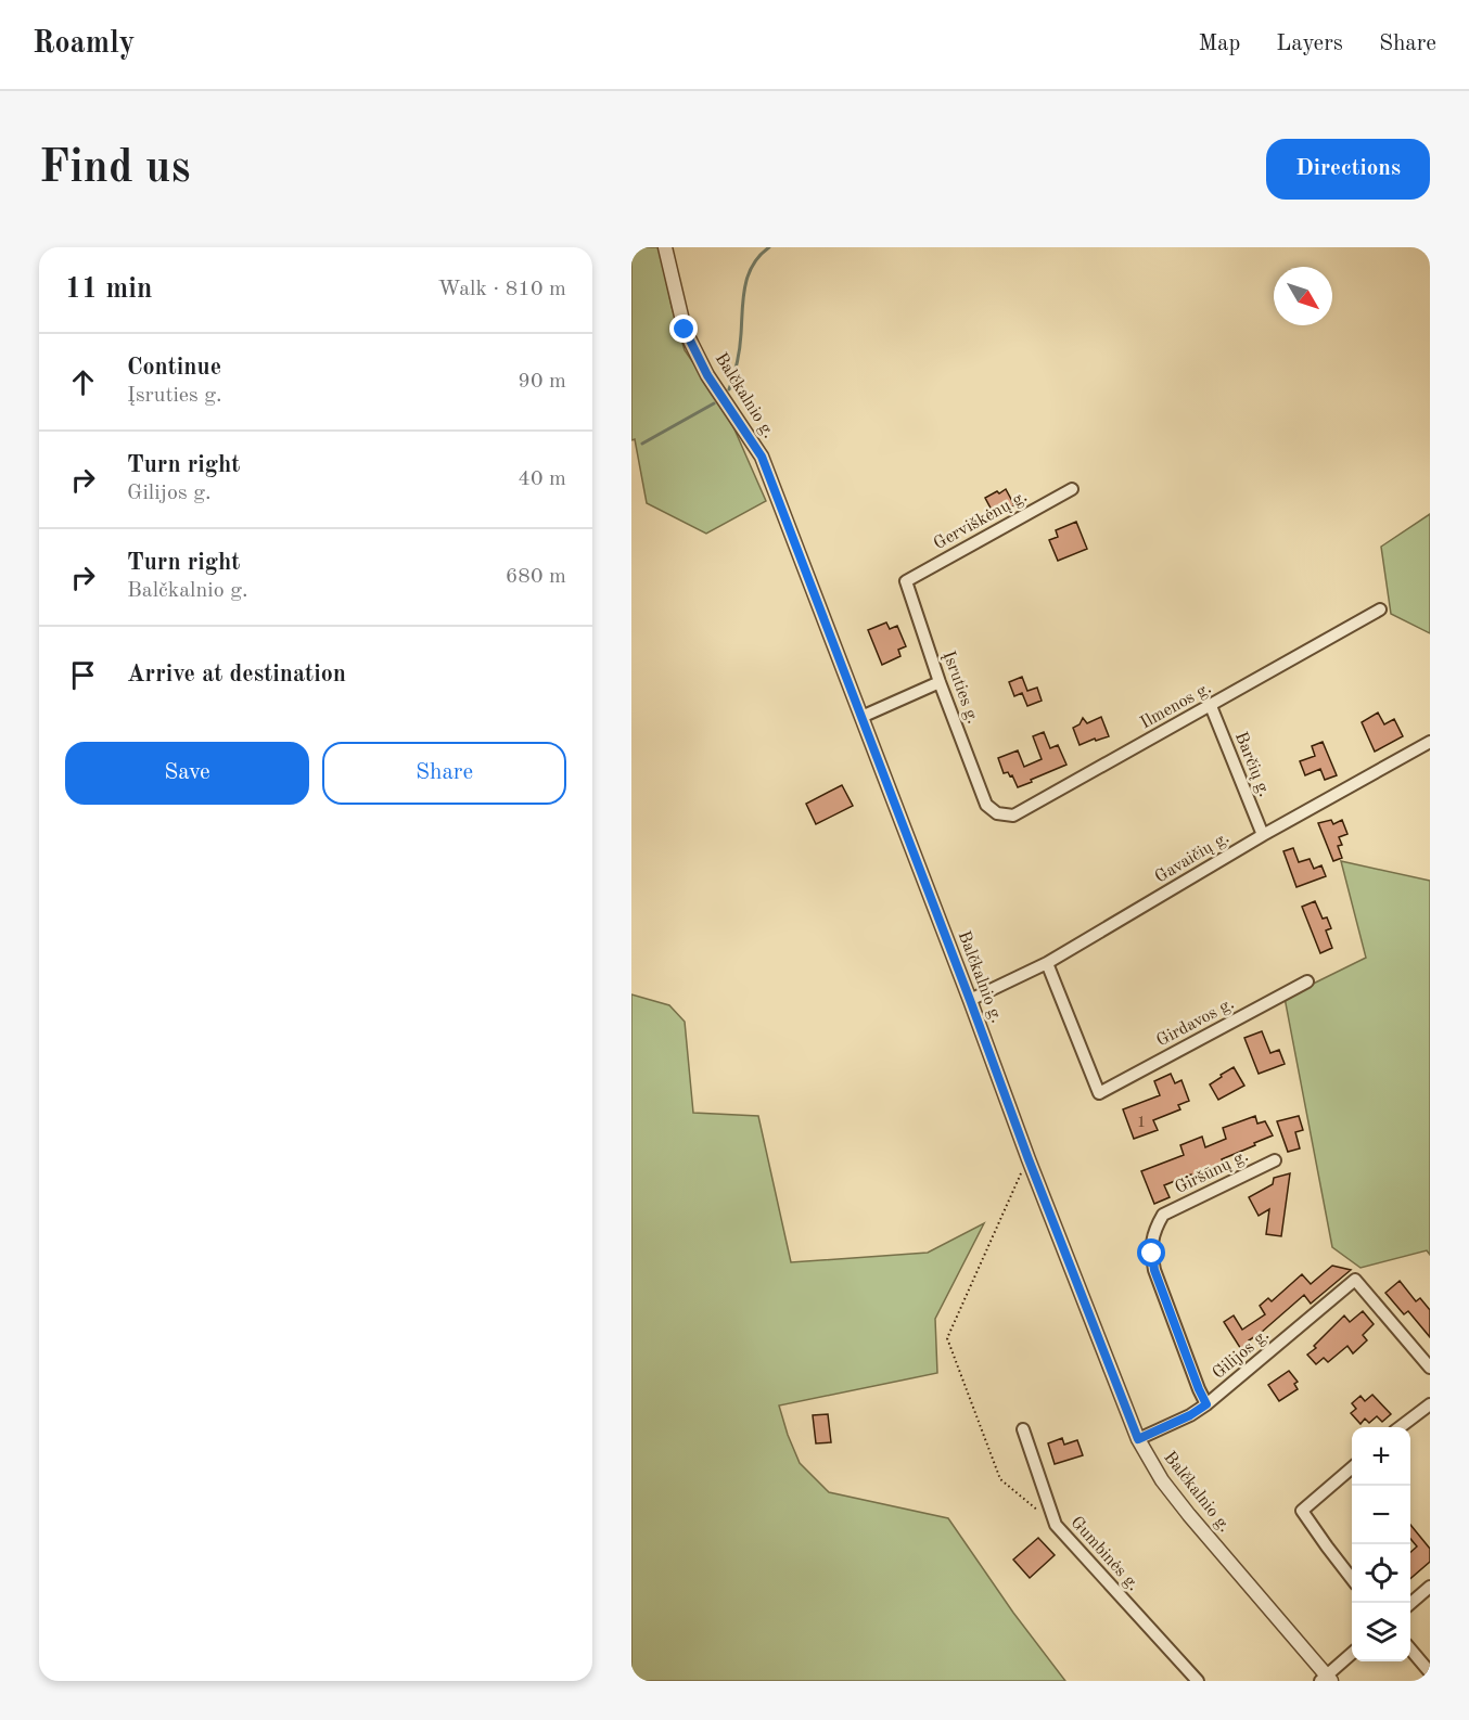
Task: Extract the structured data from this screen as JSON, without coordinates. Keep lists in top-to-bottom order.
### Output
{
  "streets": {
    "street": [
      "Balčkalnio g.",
      "Gerviškėnų g.",
      "Įsruties g.",
      "Ilmenos g.",
      "Barčių g.",
      "Gavaičių g.",
      "Girdavos g.",
      "Giršūnų g.",
      "Gilijos g.",
      "Gumbinės g."
    ]
  },
  "crossings": [
    ["Balčkalnio g.", "Gavaičių g."],
    ["Balčkalnio g.", "Gilijos g."],
    ["Gerviškėnų g.", "Įsruties g."],
    ["Įsruties g.", "Ilmenos g."],
    ["Ilmenos g.", "Barčių g."],
    ["Barčių g.", "Gavaičių g."],
    ["Gavaičių g.", "Girdavos g."],
    ["Giršūnų g.", "Gilijos g."]
  ],
  "house_numbers": ["1"],
  "north": "bottom right",
  "page": {
    "header": "Roamly",
    "nav": ["Map", "Layers", "Share"],
    "buttons": [
      "Directions",
      ["Save", "Share"]
    ],
    "title": "Find us",
    "heading": ["11 min", "Walk · 810 m"],
    "list": [
      ["Continue", "Įsruties g.", "90 m"],
      ["Turn right", "Gilijos g.", "40 m"],
      ["Turn right", "Balčkalnio g.", "680 m"],
      "Arrive at destination"
    ],
    "map_buttons": ["+", "−"]
  }
}
